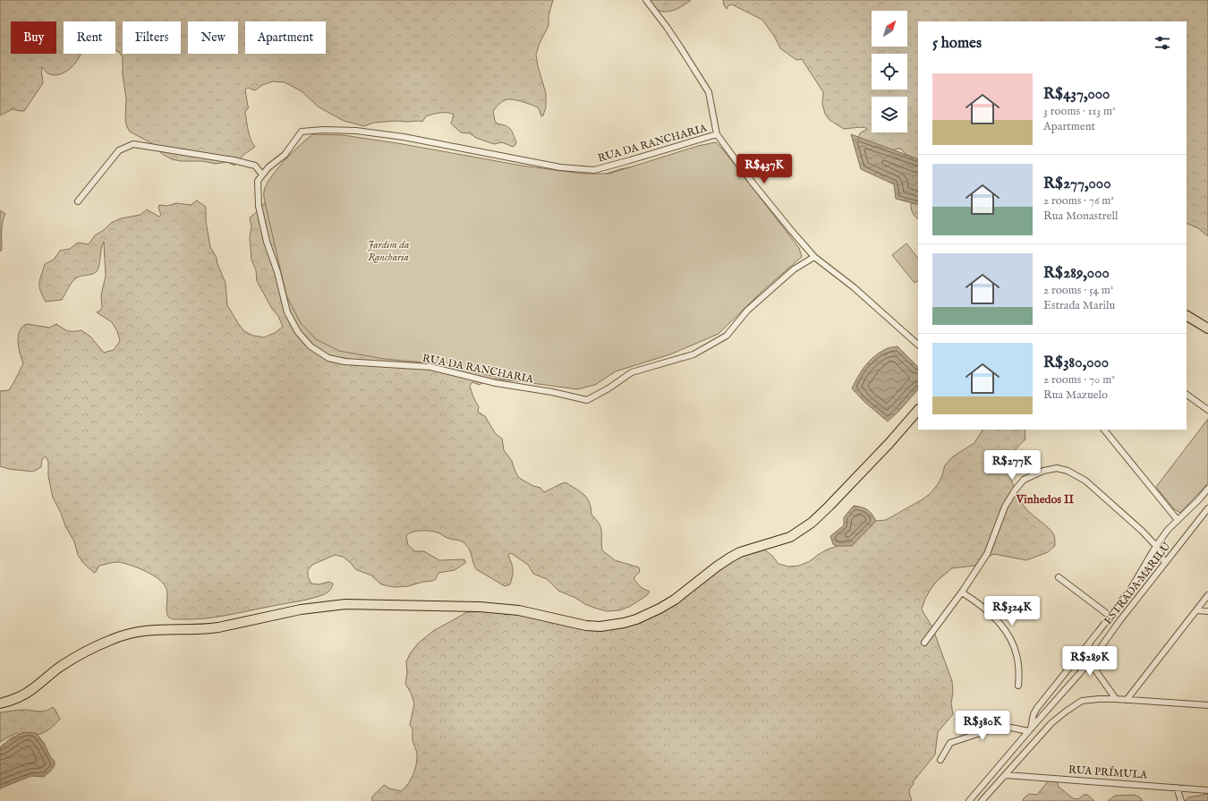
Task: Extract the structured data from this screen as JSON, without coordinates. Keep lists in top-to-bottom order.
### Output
{
  "streets": {
    "street": ["RUA DA RANCHARIA", "ESTRADA MARILU", "RUA PRÍMULA"]
  },
  "districts": ["Vinhedos II"],
  "parks": ["Jardim da Rancharia"],
  "north": "top right",
  "page": {
    "chip": [
      "Buy",
      "Rent",
      "Filters",
      "New",
      "Apartment"
    ],
    "heading": "5 homes",
    "list": [
      {
        "name": "R$437,000",
        "note": "3 rooms · 113 m² · Apartment"
      },
      {
        "name": "R$277,000",
        "note": "2 rooms · 76 m² · Rua Monastrell"
      },
      {
        "name": "R$289,000",
        "note": "2 rooms · 54 m² · Estrada Marilu"
      },
      {
        "name": "R$380,000",
        "note": "2 rooms · 70 m² · Rua Mazuelo"
      }
    ],
    "price": [
      "R$437K",
      "R$277K",
      "R$324K",
      "R$289K",
      "R$380K"
    ]
  }
}
